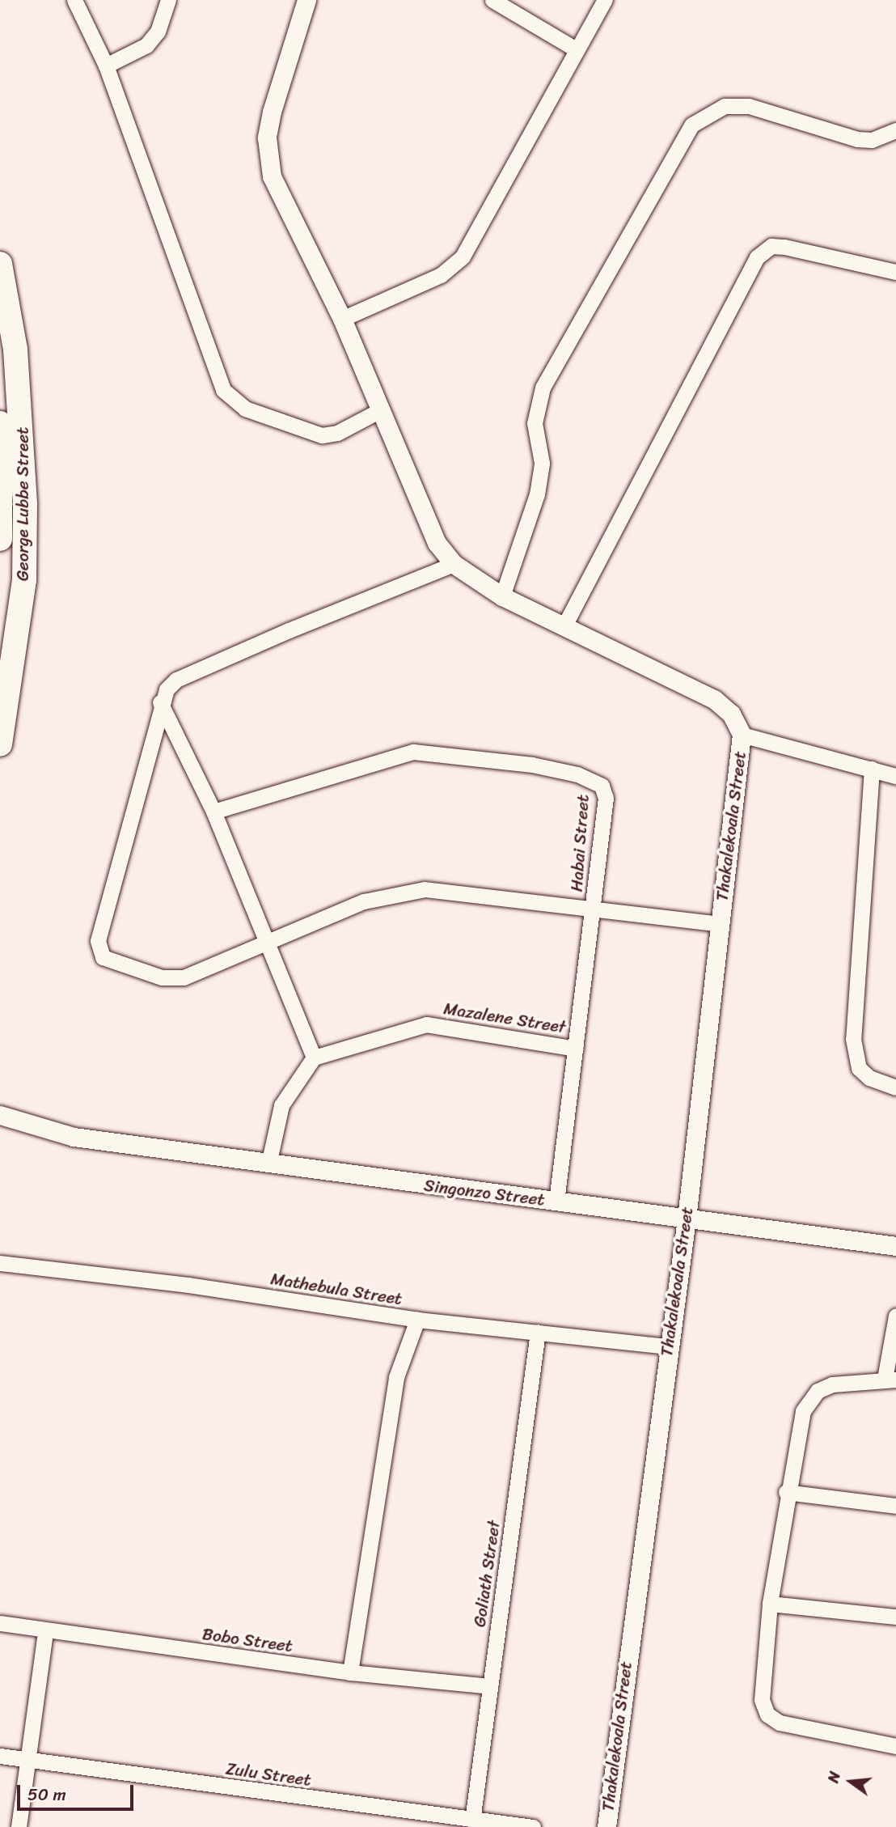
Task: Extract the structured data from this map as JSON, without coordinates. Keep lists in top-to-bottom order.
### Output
{
  "streets": {
    "main road": ["George Lubbe Street"],
    "street": [
      "Thakalekoala Street",
      "Habai Street",
      "Mazalene Street",
      "Singonzo Street",
      "Mathebula Street",
      "Goliath Street",
      "Bobo Street",
      "Zulu Street"
    ]
  },
  "crossings": [
    ["Thakalekoala Street", "Singonzo Street"],
    ["Thakalekoala Street", "Mathebula Street"],
    ["Habai Street", "Mazalene Street"],
    ["Habai Street", "Singonzo Street"],
    ["Mathebula Street", "Goliath Street"],
    ["Goliath Street", "Bobo Street"],
    ["Goliath Street", "Zulu Street"]
  ],
  "scale_bar": "50 m",
  "north": "left"
}
